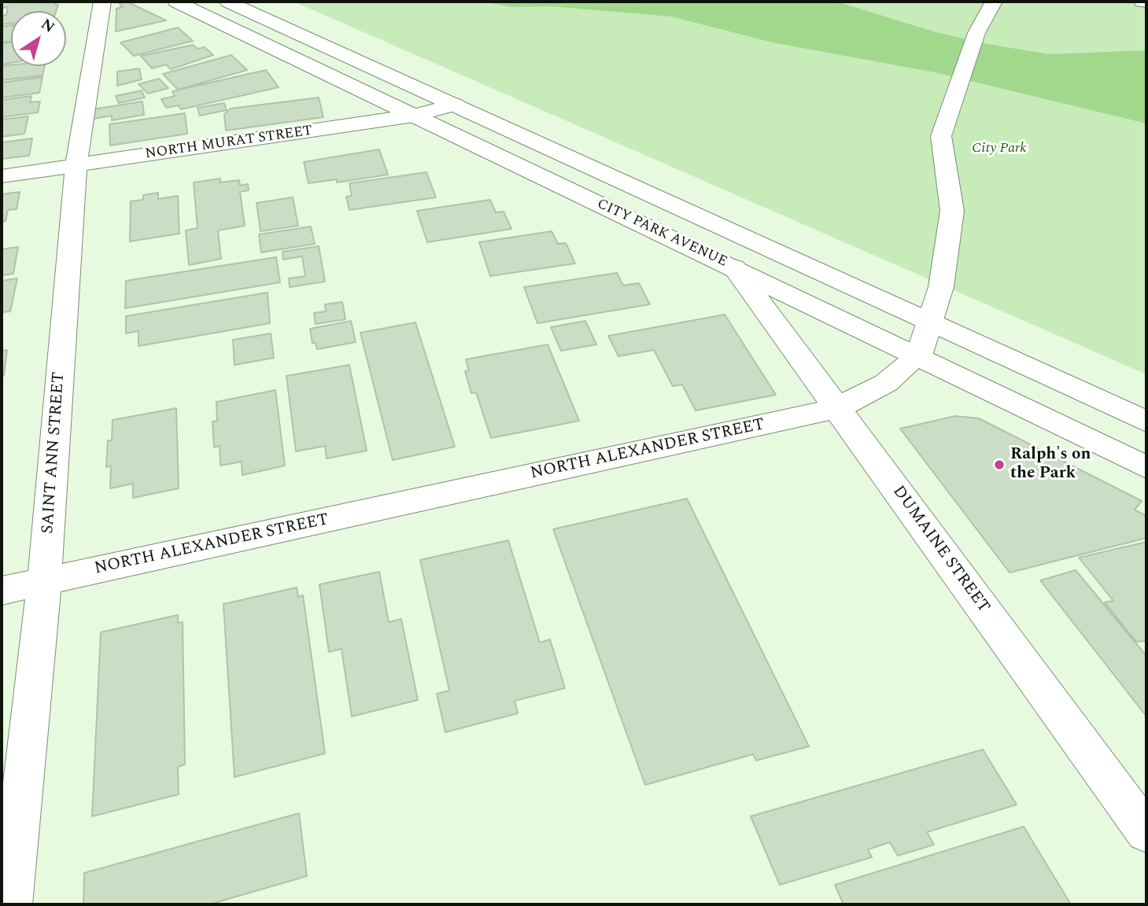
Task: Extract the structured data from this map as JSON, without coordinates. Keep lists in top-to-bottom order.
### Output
{
  "streets": {
    "street": [
      "NORTH MURAT STREET",
      "CITY PARK AVENUE",
      "NORTH ALEXANDER STREET",
      "SAINT ANN STREET",
      "DUMAINE STREET"
    ]
  },
  "crossings": [
    ["NORTH MURAT STREET", "CITY PARK AVENUE"],
    ["NORTH MURAT STREET", "SAINT ANN STREET"],
    ["CITY PARK AVENUE", "NORTH ALEXANDER STREET"],
    ["CITY PARK AVENUE", "DUMAINE STREET"],
    ["NORTH ALEXANDER STREET", "SAINT ANN STREET"],
    ["NORTH ALEXANDER STREET", "DUMAINE STREET"]
  ],
  "parks": ["City Park"],
  "places": ["Ralph's on the Park"],
  "north": "top right"
}
